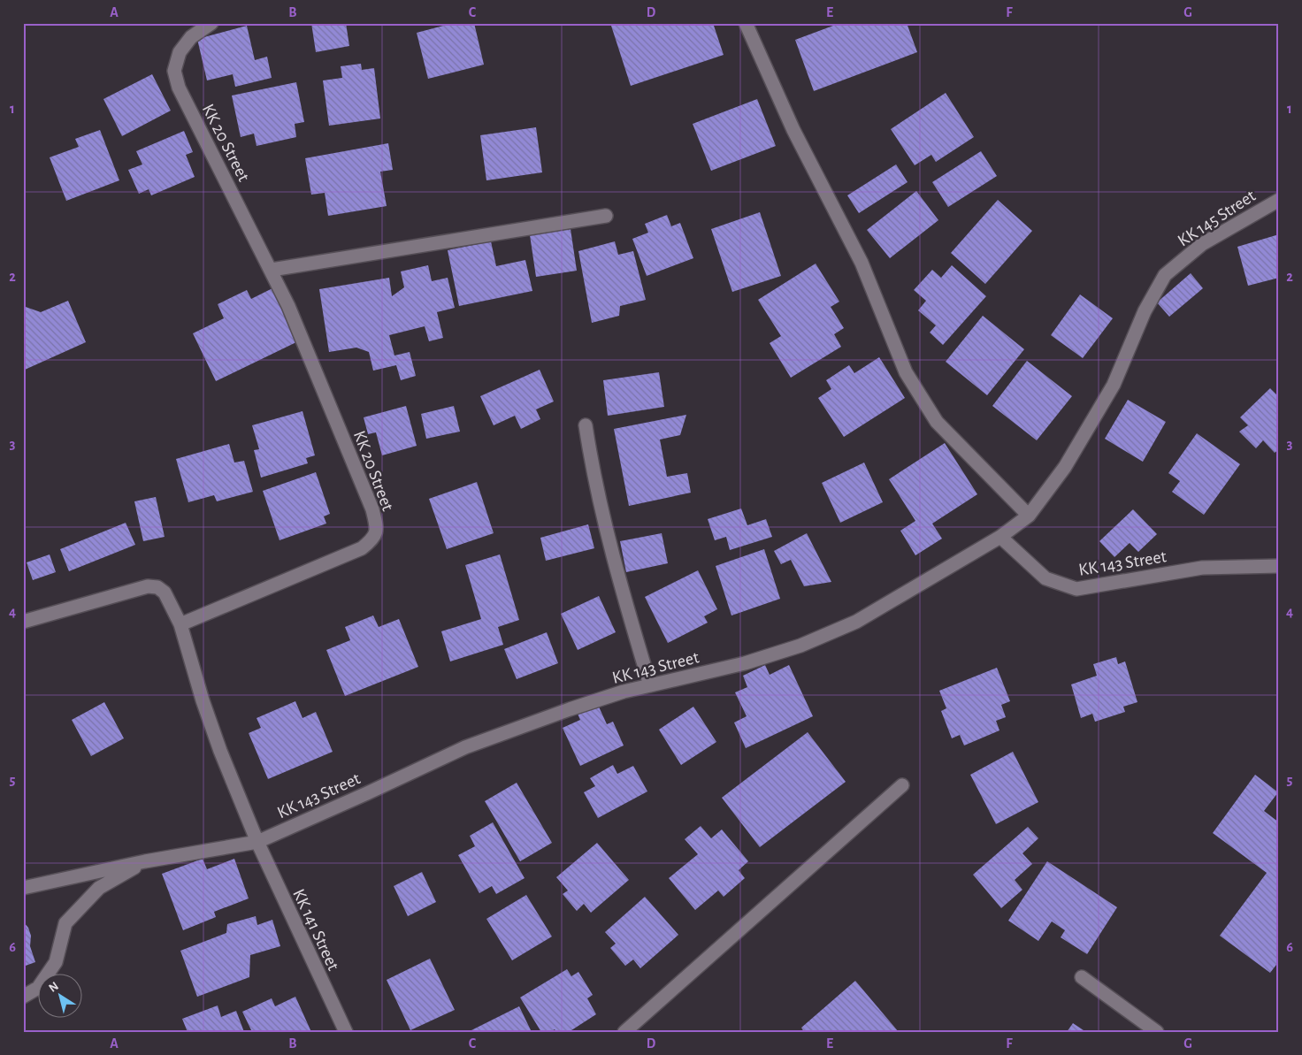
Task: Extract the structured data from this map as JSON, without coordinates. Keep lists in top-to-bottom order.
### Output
{
  "streets": {
    "street": [
      "KK 20 Street",
      "KK 145 Street",
      "KK 143 Street",
      "KK 141 Street"
    ]
  },
  "crossings": [
    ["KK 145 Street", "KK 143 Street"],
    ["KK 143 Street", "KK 141 Street"]
  ],
  "north": "top left",
  "grid": {
    "columns": [
      "A",
      "B",
      "C",
      "D",
      "E",
      "F",
      "G"
    ],
    "rows": [
      "1",
      "2",
      "3",
      "4",
      "5",
      "6"
    ]
  }
}
